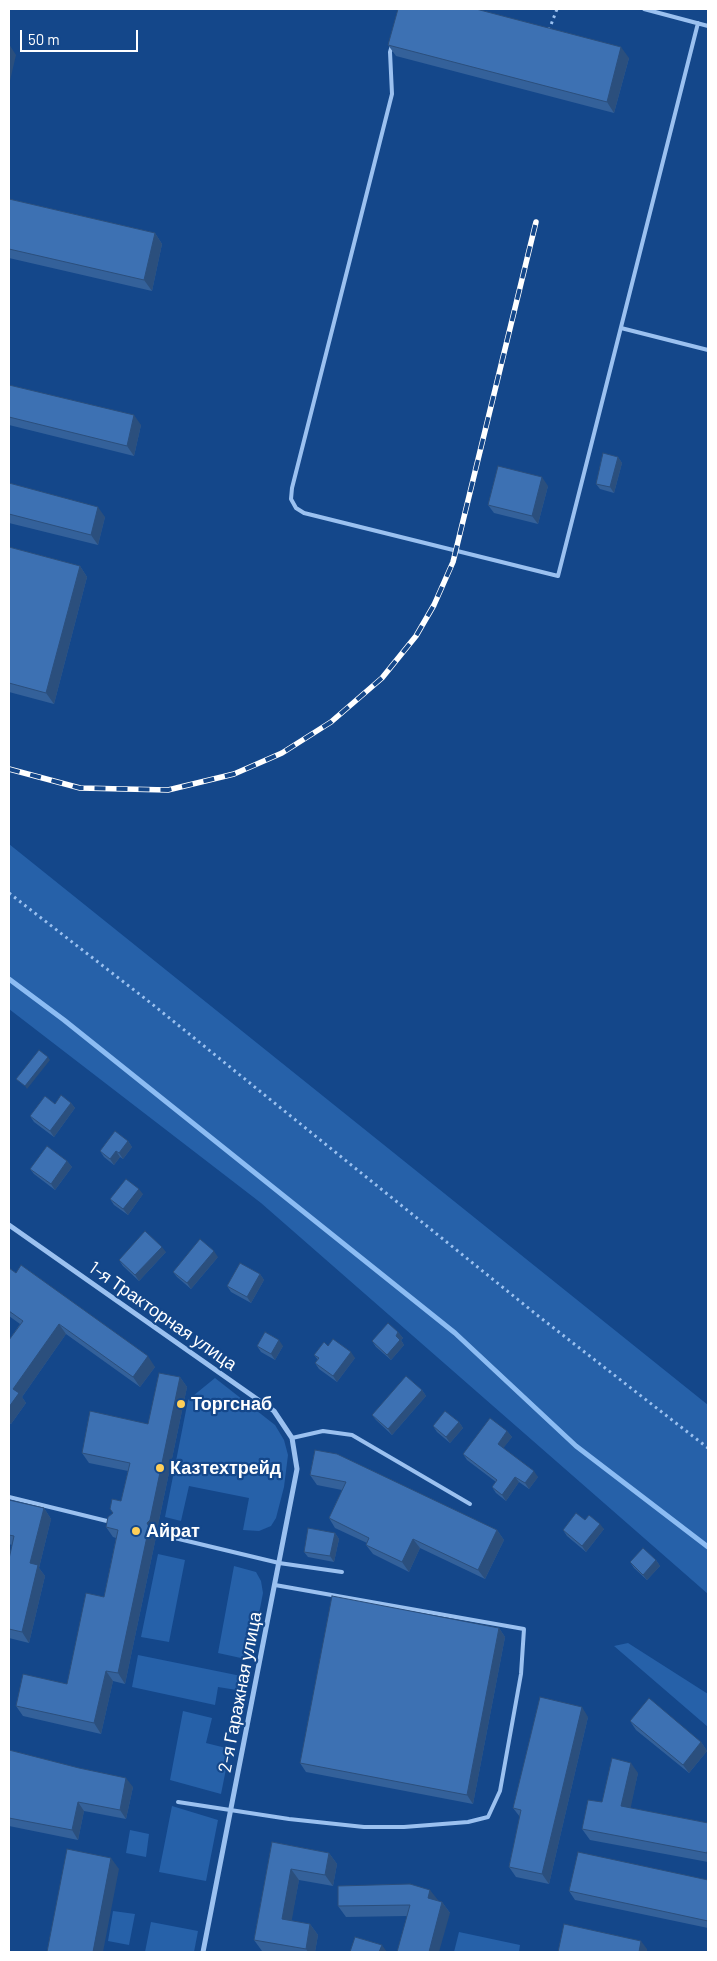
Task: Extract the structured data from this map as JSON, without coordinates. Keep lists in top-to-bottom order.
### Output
{
  "streets": {
    "street": ["1-я Тракторная улица", "2-я Гаражная улица"]
  },
  "crossings": [
    ["1-я Тракторная улица", "2-я Гаражная улица"]
  ],
  "places": ["Торгснаб", "Казтехтрейд", "Айрат"],
  "scale_bar": "50 m"
}
